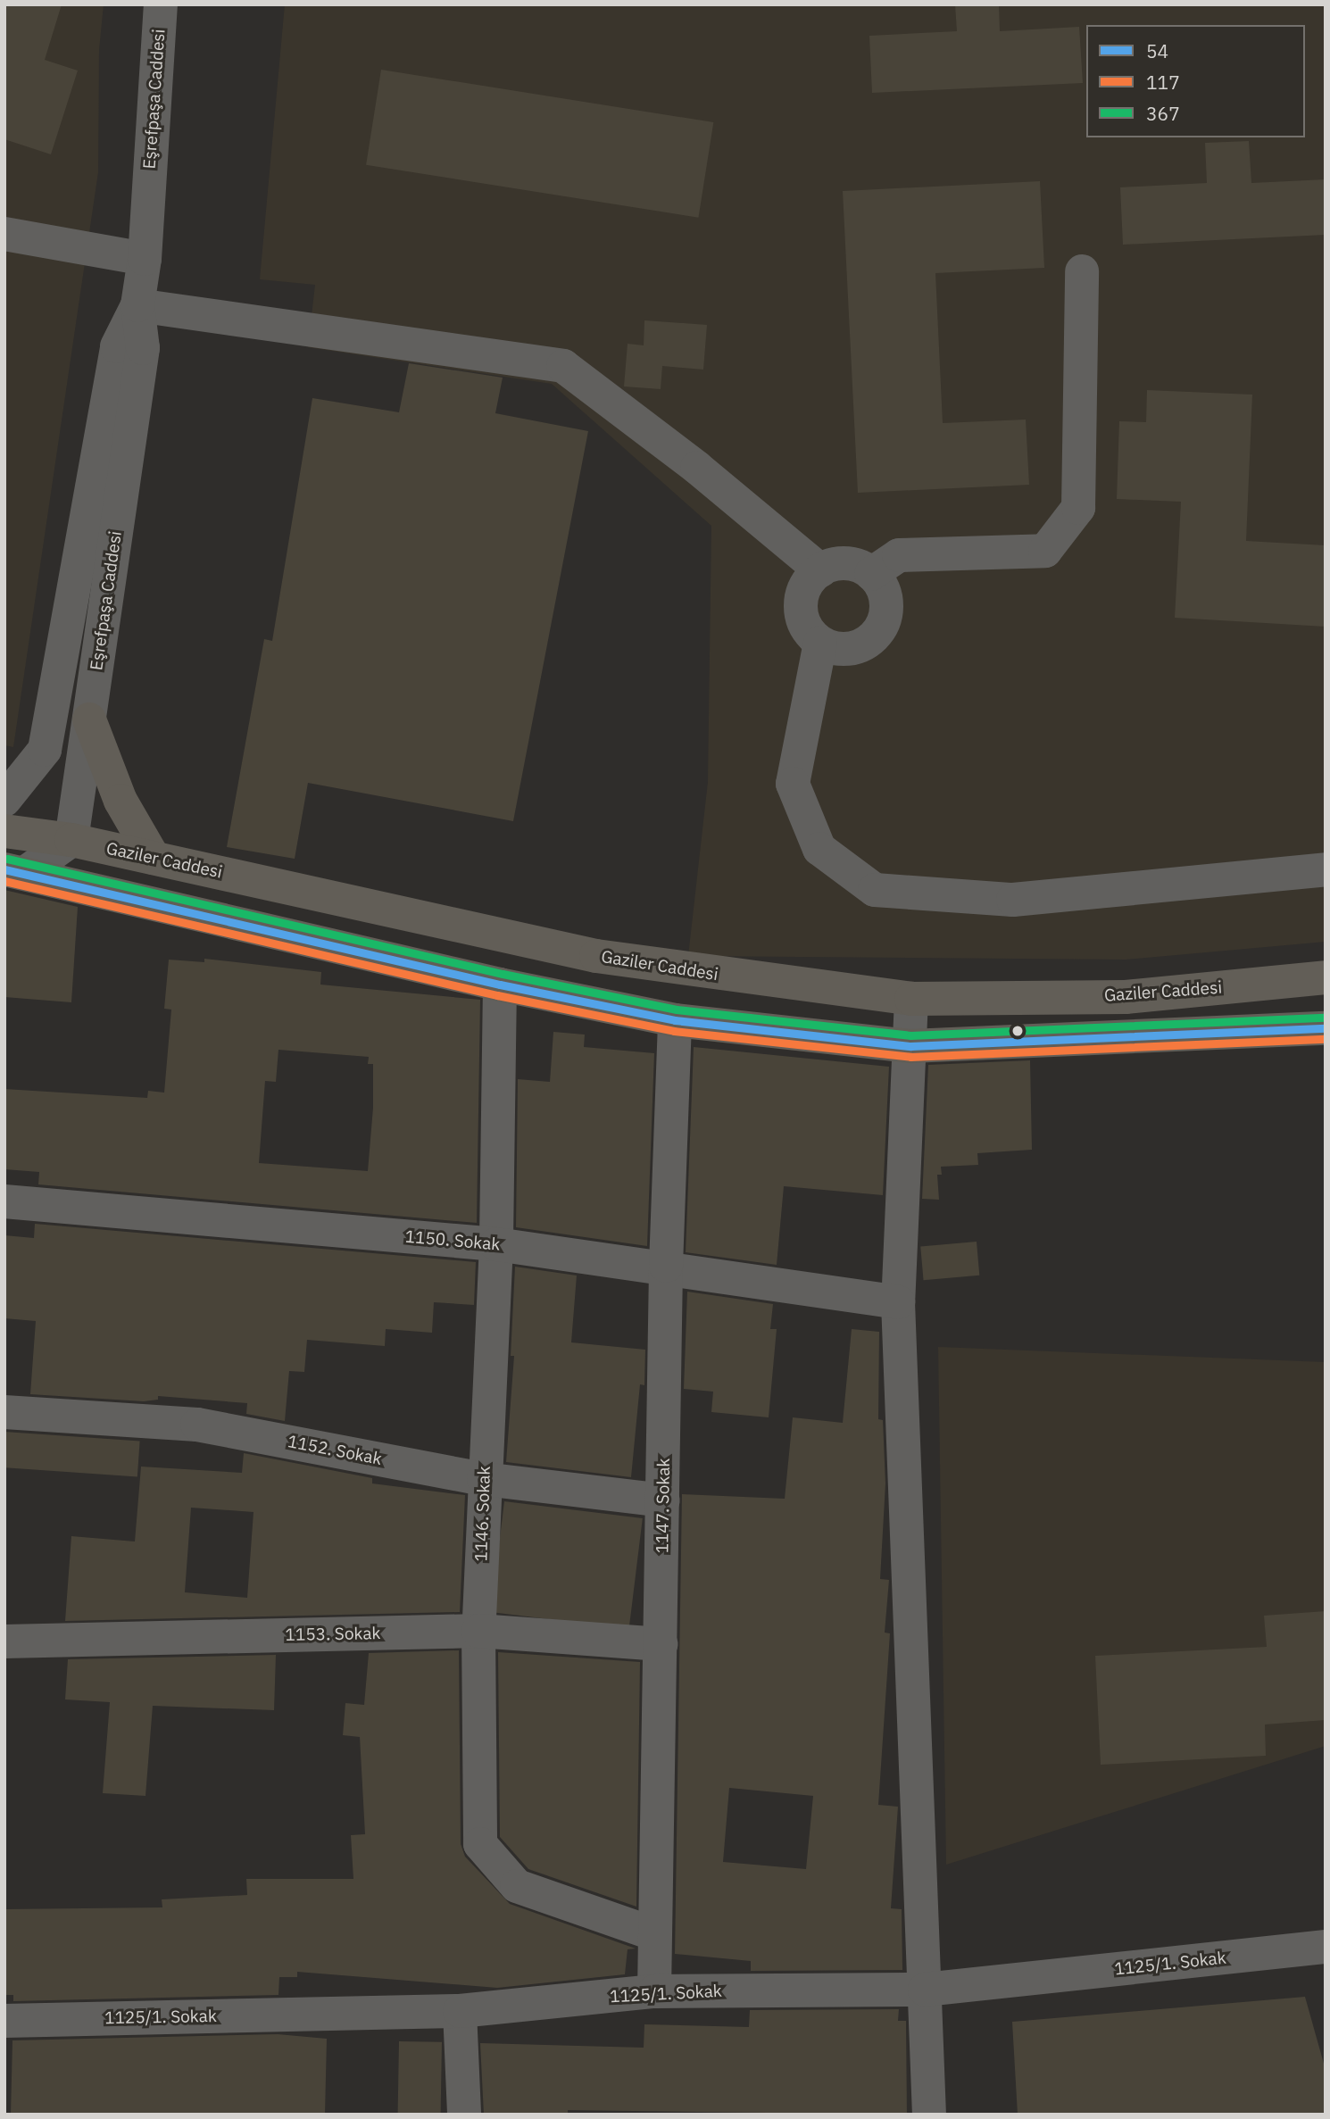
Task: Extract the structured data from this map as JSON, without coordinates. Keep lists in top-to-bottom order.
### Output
{
  "streets": {
    "main road": ["Gaziler Caddesi"],
    "street": [
      "Eşrefpaşa Caddesi",
      "1150. Sokak",
      "1152. Sokak",
      "1147. Sokak",
      "1146. Sokak",
      "1153. Sokak",
      "1125/1. Sokak"
    ]
  },
  "crossings": [
    ["Eşrefpaşa Caddesi", "Gaziler Caddesi"],
    ["1150. Sokak", "1147. Sokak"],
    ["1150. Sokak", "1146. Sokak"],
    ["1152. Sokak", "1147. Sokak"],
    ["1152. Sokak", "1146. Sokak"],
    ["1147. Sokak", "1146. Sokak"],
    ["1147. Sokak", "1153. Sokak"],
    ["1147. Sokak", "1125/1. Sokak"],
    ["1146. Sokak", "1153. Sokak"]
  ],
  "lines": ["transit line 367", "transit line 54", "transit line 117"],
  "legend": ["54", "117", "367"]
}
